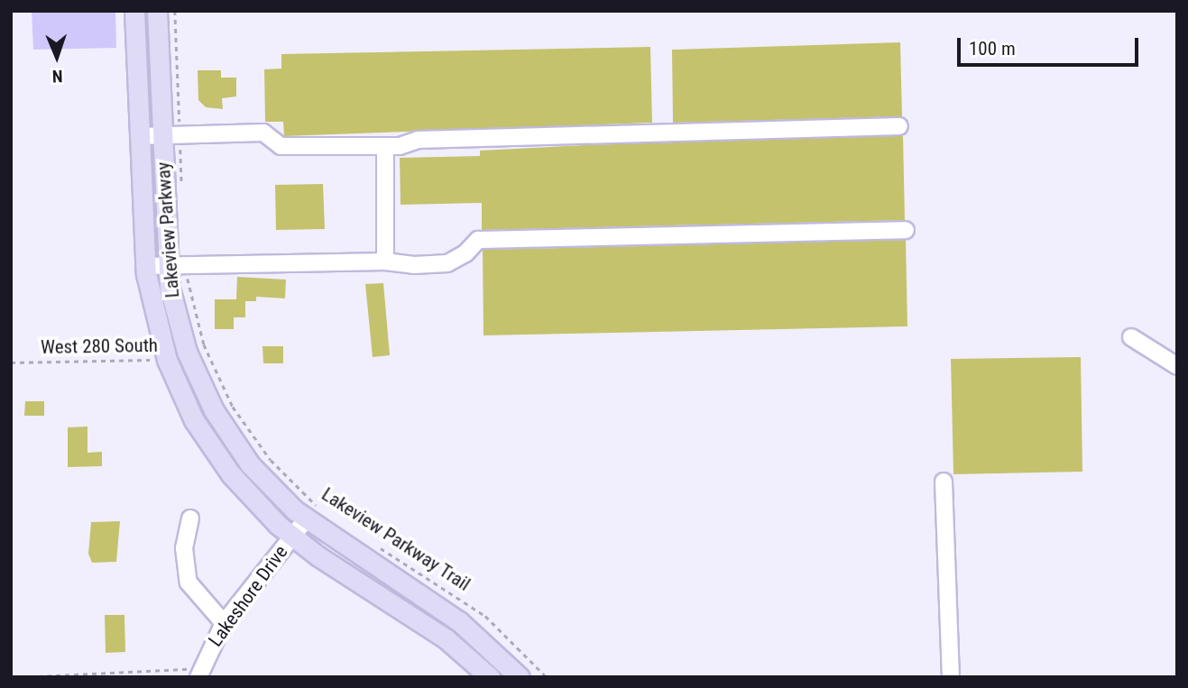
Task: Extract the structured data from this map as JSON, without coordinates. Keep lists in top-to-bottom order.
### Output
{
  "streets": {
    "main road": ["Lakeview Parkway"],
    "street": ["Lakeshore Drive"],
    "path": ["West 280 South", "Lakeview Parkway Trail"]
  },
  "crossings": [
    ["Lakeview Parkway", "West 280 South"],
    ["Lakeview Parkway", "Lakeview Parkway Trail"],
    ["Lakeview Parkway", "Lakeshore Drive"],
    ["Lakeview Parkway Trail", "Lakeshore Drive"]
  ],
  "scale_bar": "100 m",
  "north": "bottom"
}
